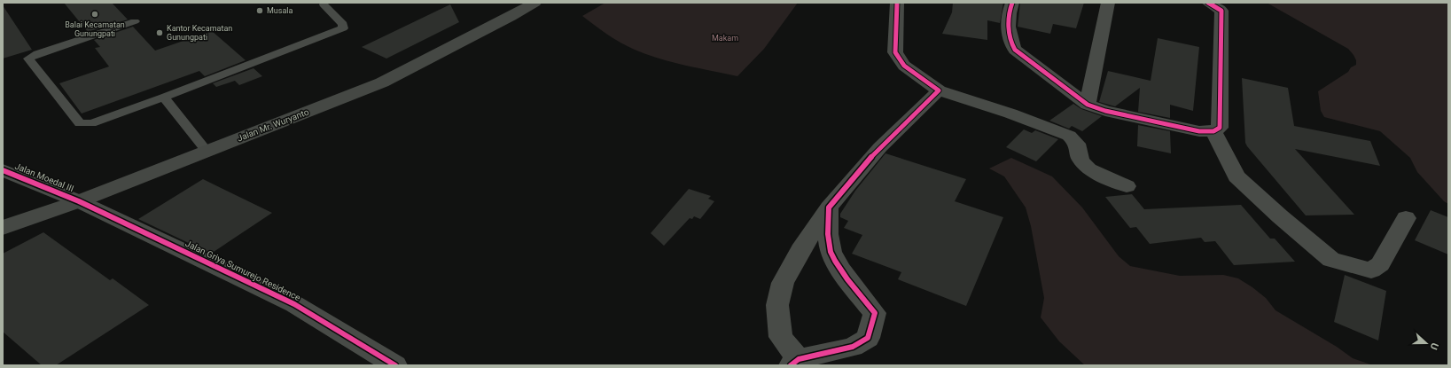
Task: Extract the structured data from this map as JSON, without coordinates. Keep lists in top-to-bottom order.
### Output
{
  "streets": {
    "main road": ["Jalan Mr. Wuryanto"],
    "street": ["Jalan Moedal III", "Jalan Griya Sumurejo Residence"]
  },
  "crossings": [
    ["Jalan Mr. Wuryanto", "Jalan Moedal III"],
    ["Jalan Mr. Wuryanto", "Jalan Griya Sumurejo Residence"],
    ["Jalan Moedal III", "Jalan Griya Sumurejo Residence"]
  ],
  "parks": ["Makam"],
  "places": ["Musala", "Balai Kecamatan Gunungpati", "Kantor Kecamatan Gunungpati"],
  "north": "right"
}
